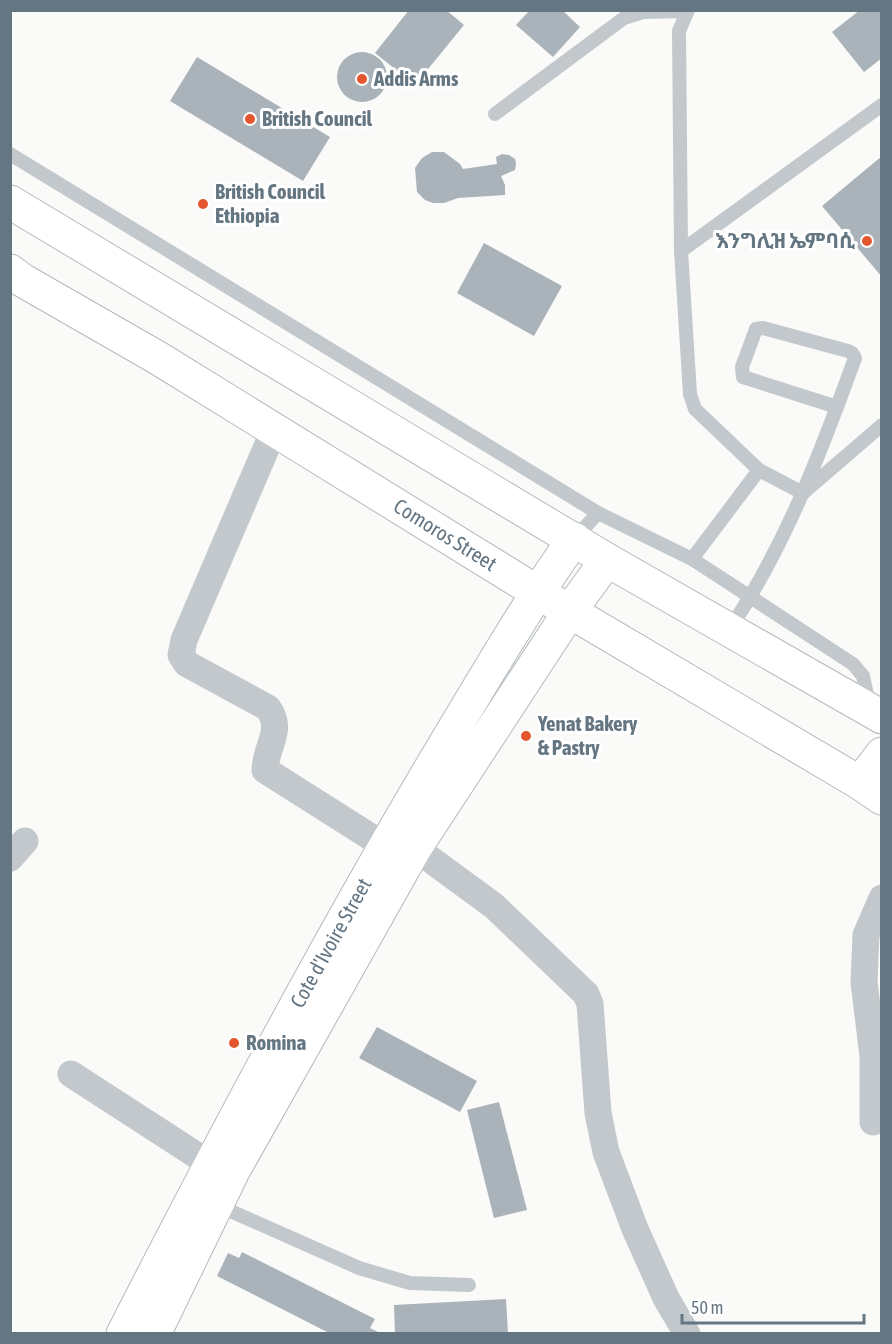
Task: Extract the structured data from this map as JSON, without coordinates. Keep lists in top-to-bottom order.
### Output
{
  "streets": {
    "main road": ["Comoros Street", "Cote d'Ivoire Street"]
  },
  "crossings": [
    ["Comoros Street", "Cote d'Ivoire Street"]
  ],
  "places": [
    "Addis Arms",
    "British Council",
    "British Council Ethiopia",
    "እንግሊዝ ኤምባሲ",
    "Yenat Bakery & Pastry",
    "Romina"
  ],
  "scale_bar": "50 m"
}
